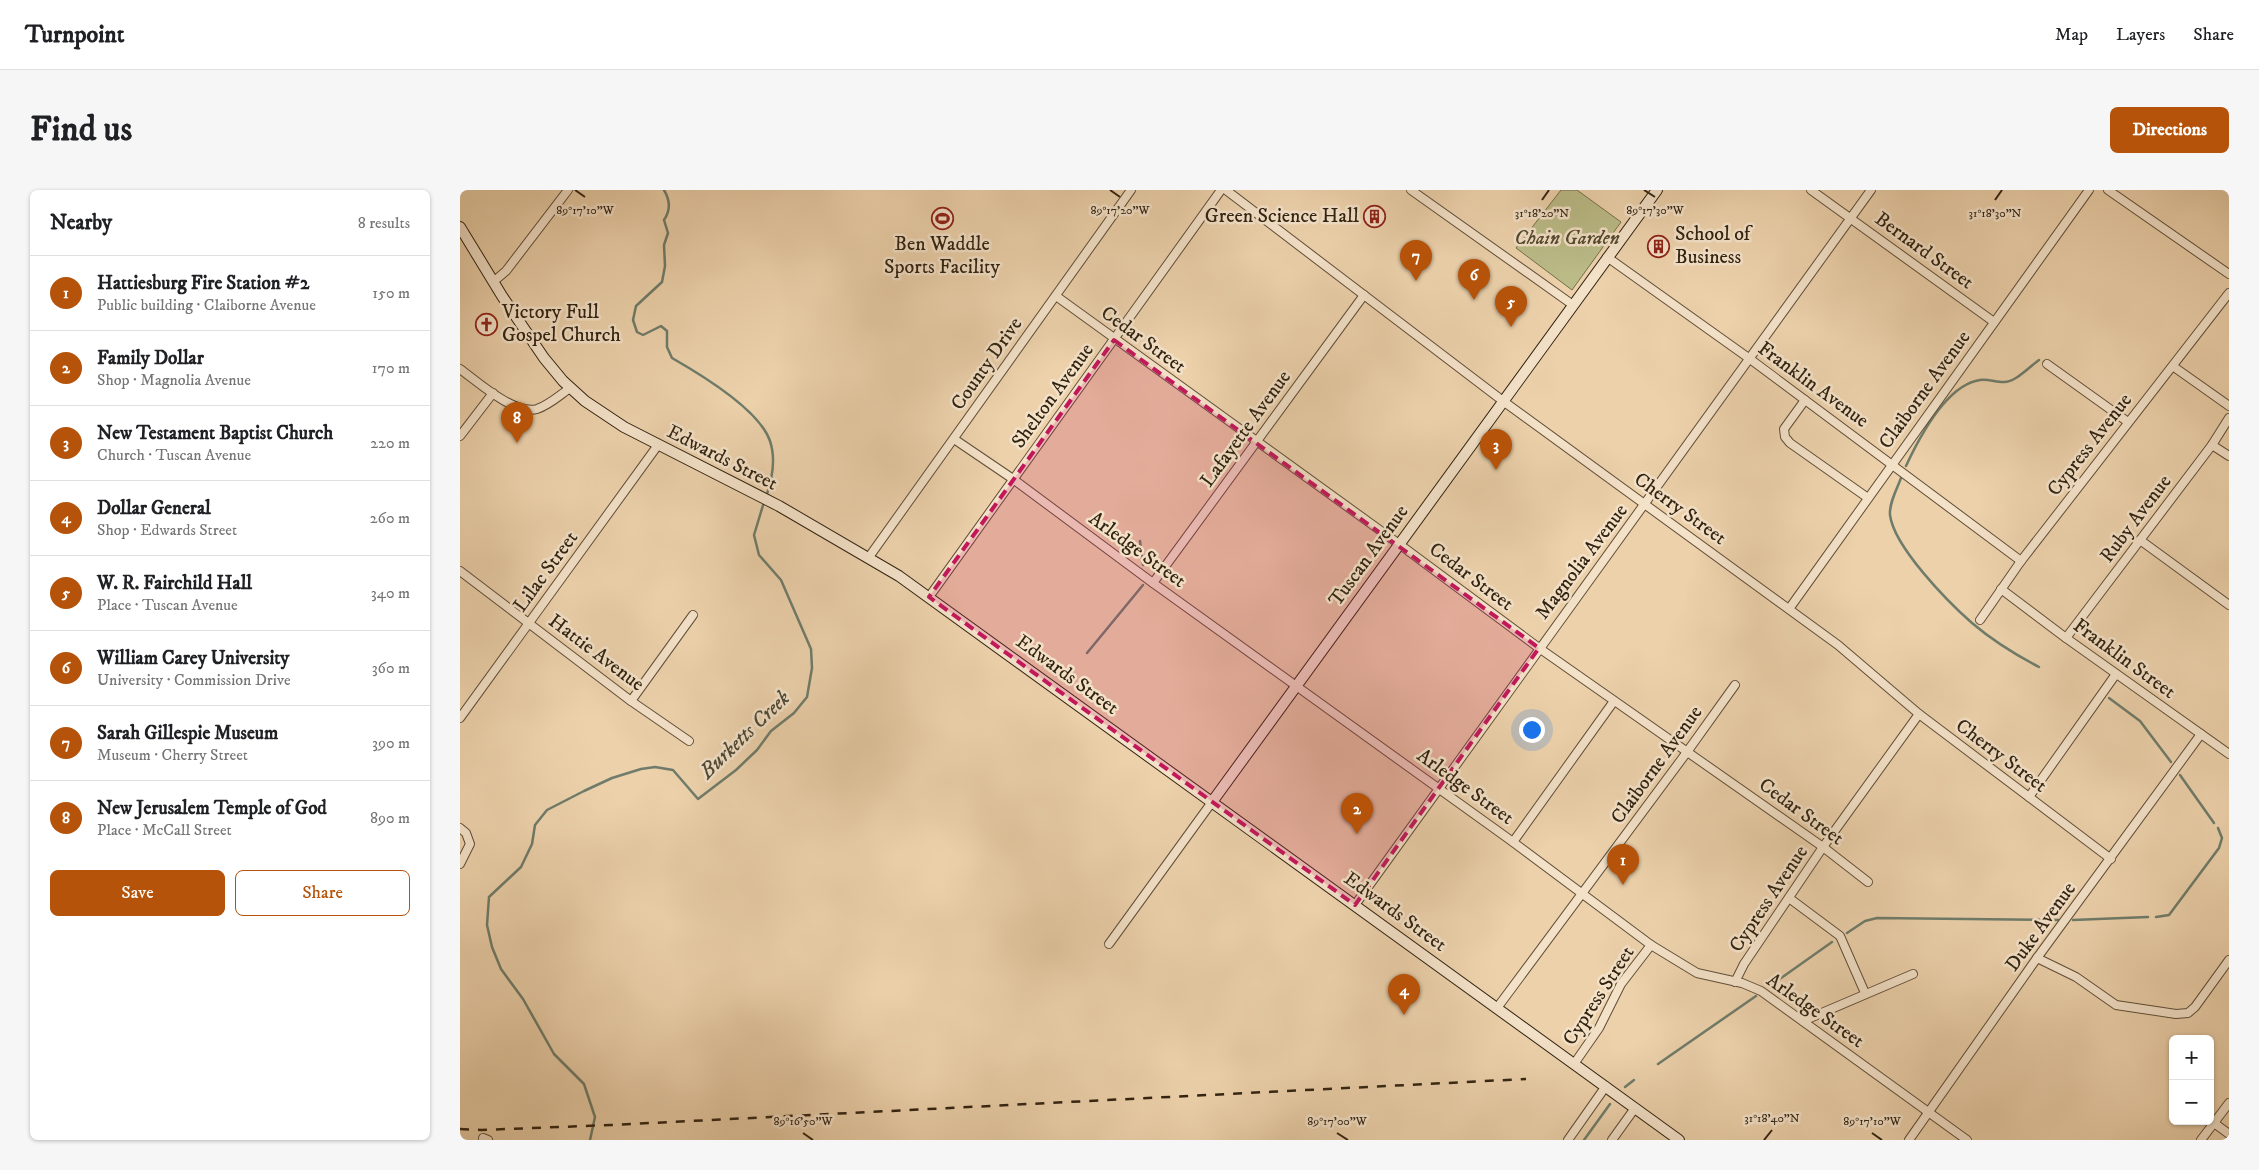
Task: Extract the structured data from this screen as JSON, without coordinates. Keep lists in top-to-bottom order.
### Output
{
  "streets": {
    "main road": ["Edwards Street", "Tuscan Avenue"],
    "street": [
      "Bernard Street",
      "Cedar Street",
      "County Drive",
      "Franklin Avenue",
      "Claiborne Avenue",
      "Shelton Avenue",
      "Lafayette Avenue",
      "Cypress Avenue",
      "Cherry Street",
      "Ruby Avenue",
      "Arledge Street",
      "Magnolia Avenue",
      "Lilac Street",
      "Hattie Avenue",
      "Franklin Street",
      "Duke Avenue",
      "Cypress Street"
    ]
  },
  "crossings": [
    ["Bernard Street", "Claiborne Avenue"],
    ["Bernard Street", "Magnolia Avenue"],
    ["Cedar Street", "County Drive"],
    ["Cedar Street", "Claiborne Avenue"],
    ["Cedar Street", "Shelton Avenue"],
    ["Cedar Street", "Lafayette Avenue"],
    ["Cedar Street", "Cypress Avenue"],
    ["Cedar Street", "Tuscan Avenue"],
    ["Cedar Street", "Magnolia Avenue"],
    ["County Drive", "Edwards Street"],
    ["County Drive", "Arledge Street"],
    ["Franklin Avenue", "Claiborne Avenue"],
    ["Franklin Avenue", "Cypress Avenue"],
    ["Franklin Avenue", "Tuscan Avenue"],
    ["Franklin Avenue", "Magnolia Avenue"],
    ["Claiborne Avenue", "Edwards Street"],
    ["Claiborne Avenue", "Cherry Street"],
    ["Claiborne Avenue", "Arledge Street"],
    ["Shelton Avenue", "Edwards Street"],
    ["Shelton Avenue", "Arledge Street"],
    ["Lafayette Avenue", "Cherry Street"],
    ["Lafayette Avenue", "Arledge Street"],
    ["Cypress Avenue", "Cherry Street"],
    ["Cypress Avenue", "Arledge Street"],
    ["Cypress Avenue", "Franklin Street"],
    ["Edwards Street", "Tuscan Avenue"],
    ["Edwards Street", "Magnolia Avenue"],
    ["Edwards Street", "Lilac Street"],
    ["Edwards Street", "Cypress Street"],
    ["Cherry Street", "Tuscan Avenue"],
    ["Cherry Street", "Magnolia Avenue"],
    ["Cherry Street", "Duke Avenue"],
    ["Ruby Avenue", "Franklin Street"],
    ["Arledge Street", "Tuscan Avenue"],
    ["Arledge Street", "Magnolia Avenue"],
    ["Arledge Street", "Duke Avenue"],
    ["Arledge Street", "Cypress Street"],
    ["Lilac Street", "Hattie Avenue"],
    ["Franklin Street", "Duke Avenue"]
  ],
  "water": ["Burketts Creek"],
  "parks": ["Chain Garden"],
  "places": {
    "building": ["Green Science Hall", "School of Business"],
    "sports": ["Ben Waddle Sports Facility"],
    "church": ["Victory Full Gospel Church"]
  },
  "page": {
    "header": "Turnpoint",
    "nav": ["Map", "Layers", "Share"],
    "buttons": [
      "Directions",
      ["Save", "Share"]
    ],
    "title": "Find us",
    "heading": ["Nearby", "8 results"],
    "pins": [
      "7",
      "6",
      "5",
      "8",
      "3",
      "2",
      "1",
      "4"
    ],
    "list": [
      {
        "mark": "1",
        "name": "Hattiesburg Fire Station #2",
        "note": "Public building · Claiborne Avenue",
        "value": "150 m"
      },
      {
        "mark": "2",
        "name": "Family Dollar",
        "note": "Shop · Magnolia Avenue",
        "value": "170 m"
      },
      {
        "mark": "3",
        "name": "New Testament Baptist Church",
        "note": "Church · Tuscan Avenue",
        "value": "220 m"
      },
      {
        "mark": "4",
        "name": "Dollar General",
        "note": "Shop · Edwards Street",
        "value": "260 m"
      },
      {
        "mark": "5",
        "name": "W. R. Fairchild Hall",
        "note": "Place · Tuscan Avenue",
        "value": "340 m"
      },
      {
        "mark": "6",
        "name": "William Carey University",
        "note": "University · Commission Drive",
        "value": "360 m"
      },
      {
        "mark": "7",
        "name": "Sarah Gillespie Museum",
        "note": "Museum · Cherry Street",
        "value": "390 m"
      },
      {
        "mark": "8",
        "name": "New Jerusalem Temple of God",
        "note": "Place · McCall Street",
        "value": "890 m"
      }
    ],
    "map_buttons": ["+", "−"]
  },
  "coordinates": [
    "89°17'20\"W",
    "89°17'30\"W",
    "89°17'10\"W",
    "31°18'30\"N",
    "31°18'20\"N",
    "31°18'40\"N",
    "89°16'50\"W",
    "89°17'00\"W"
  ]
}
